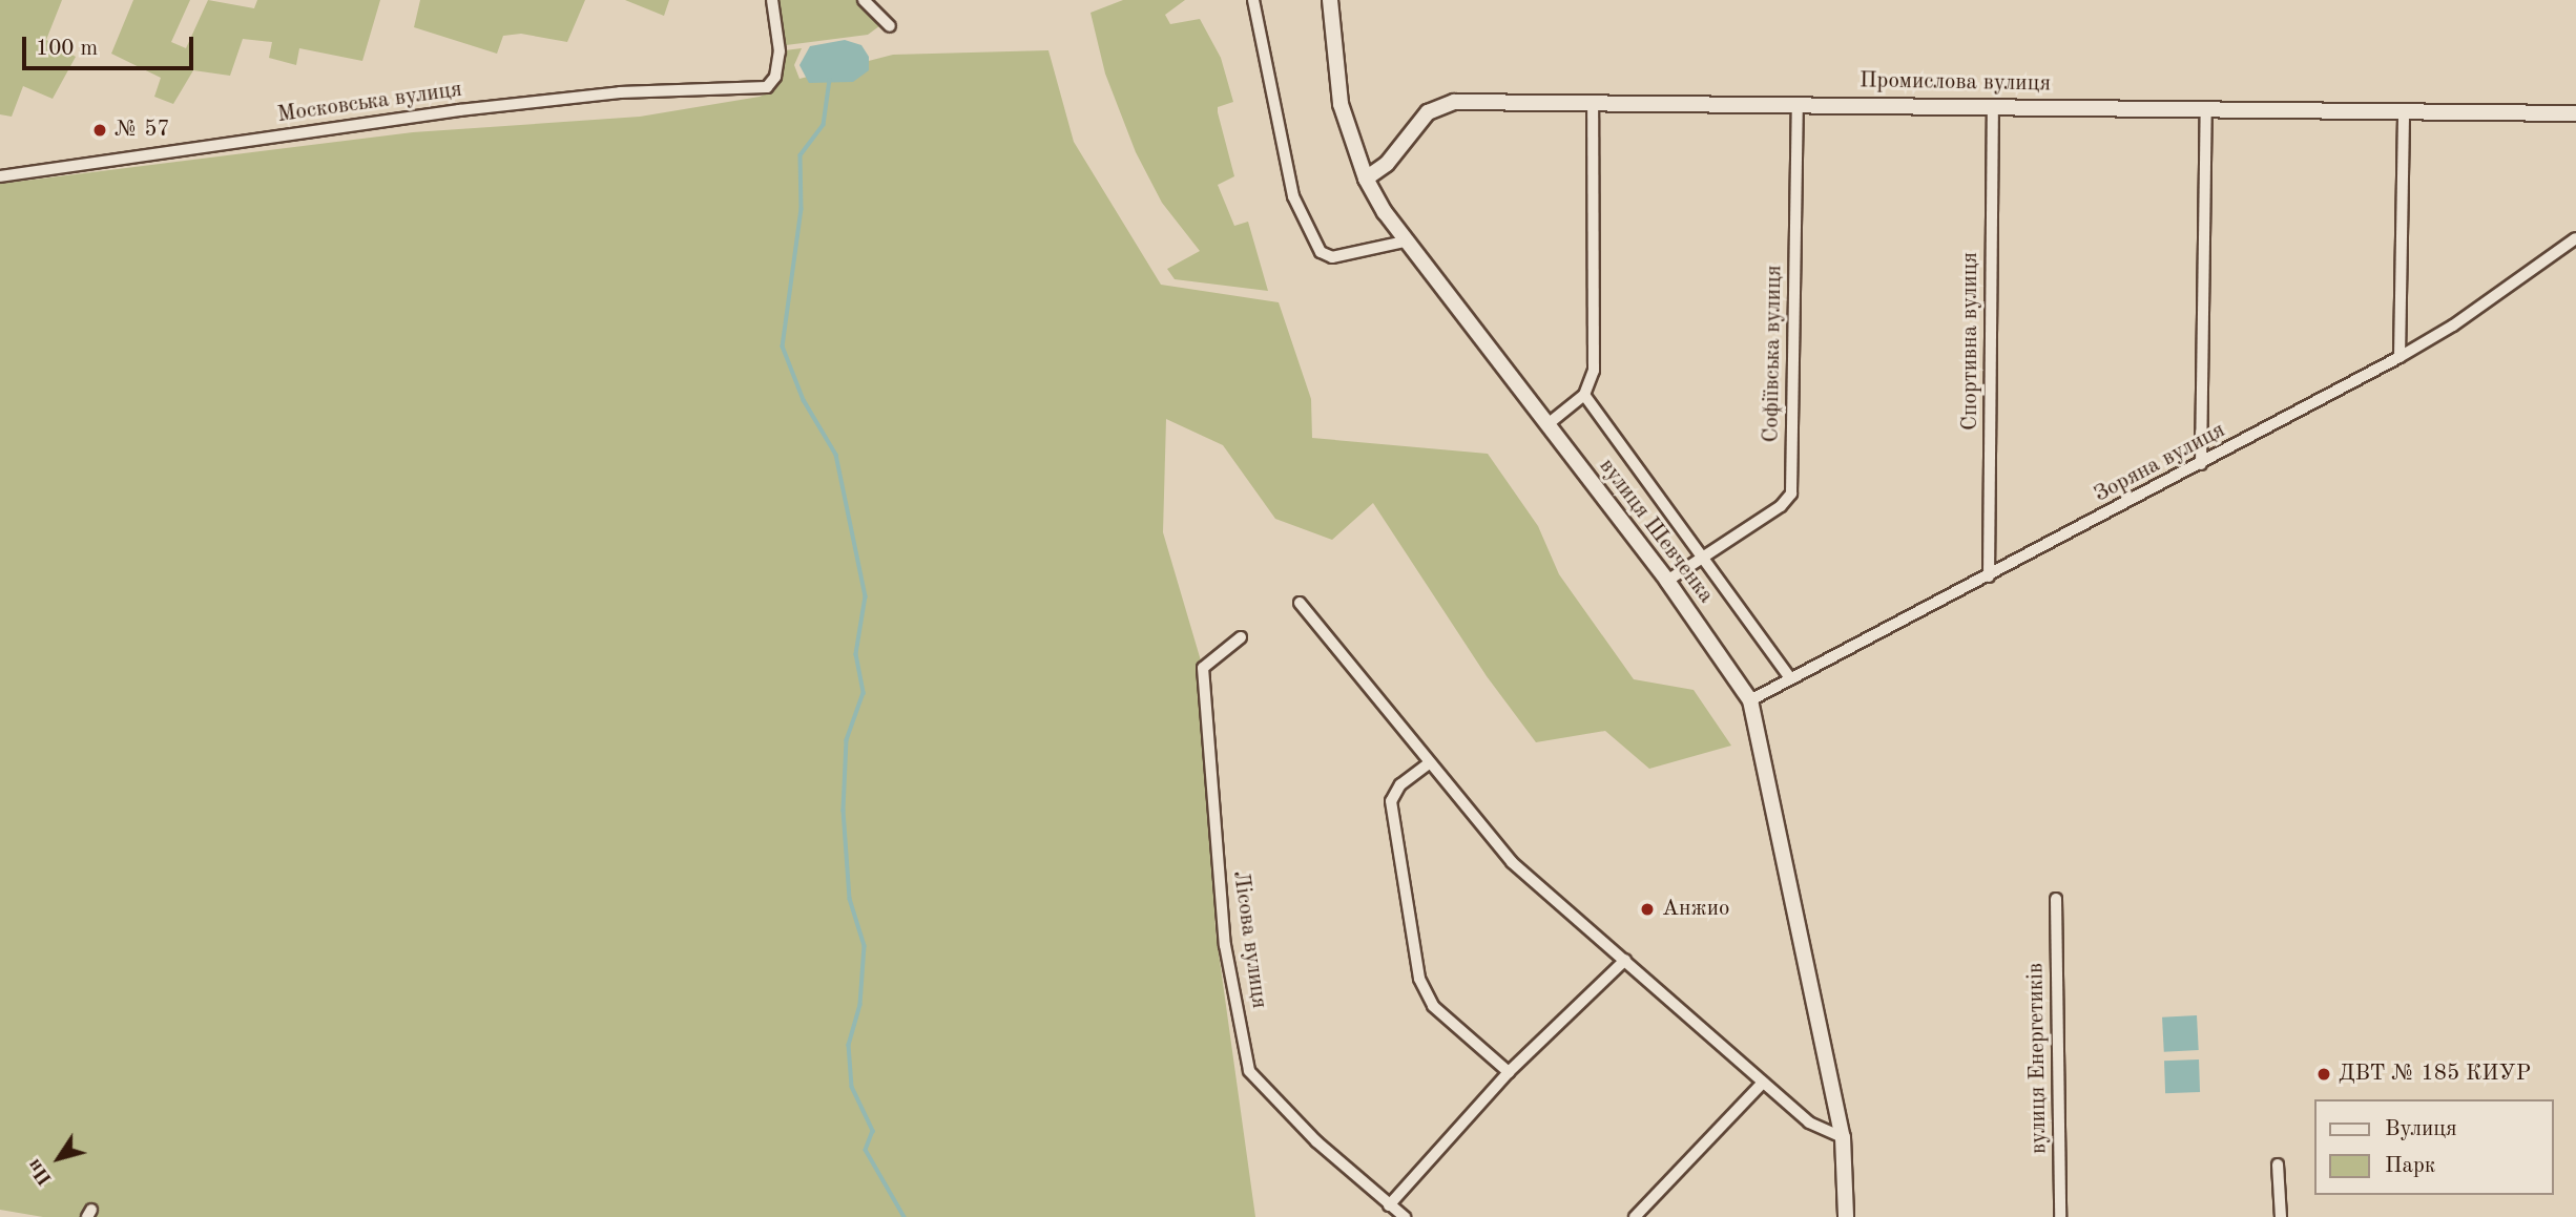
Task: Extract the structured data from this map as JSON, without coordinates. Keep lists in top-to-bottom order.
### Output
{
  "streets": {
    "street": [
      "Промислова вулиця",
      "Московська вулиця",
      "Спортивна вулиця",
      "Софіївська вулиця",
      "Зоряна вулиця",
      "вулиця Шевченка",
      "Лісова вулиця",
      "вулиця Енергетиків"
    ]
  },
  "crossings": [
    ["Промислова вулиця", "Спортивна вулиця"],
    ["Промислова вулиця", "Софіївська вулиця"],
    ["Промислова вулиця", "вулиця Шевченка"],
    ["Спортивна вулиця", "Зоряна вулиця"],
    ["Зоряна вулиця", "вулиця Шевченка"]
  ],
  "places": ["№ 57", "Анжио", "ДВТ № 185 КИУР"],
  "legend": ["Вулиця", "Парк"],
  "scale_bar": "100 m",
  "north": "bottom left"
}
